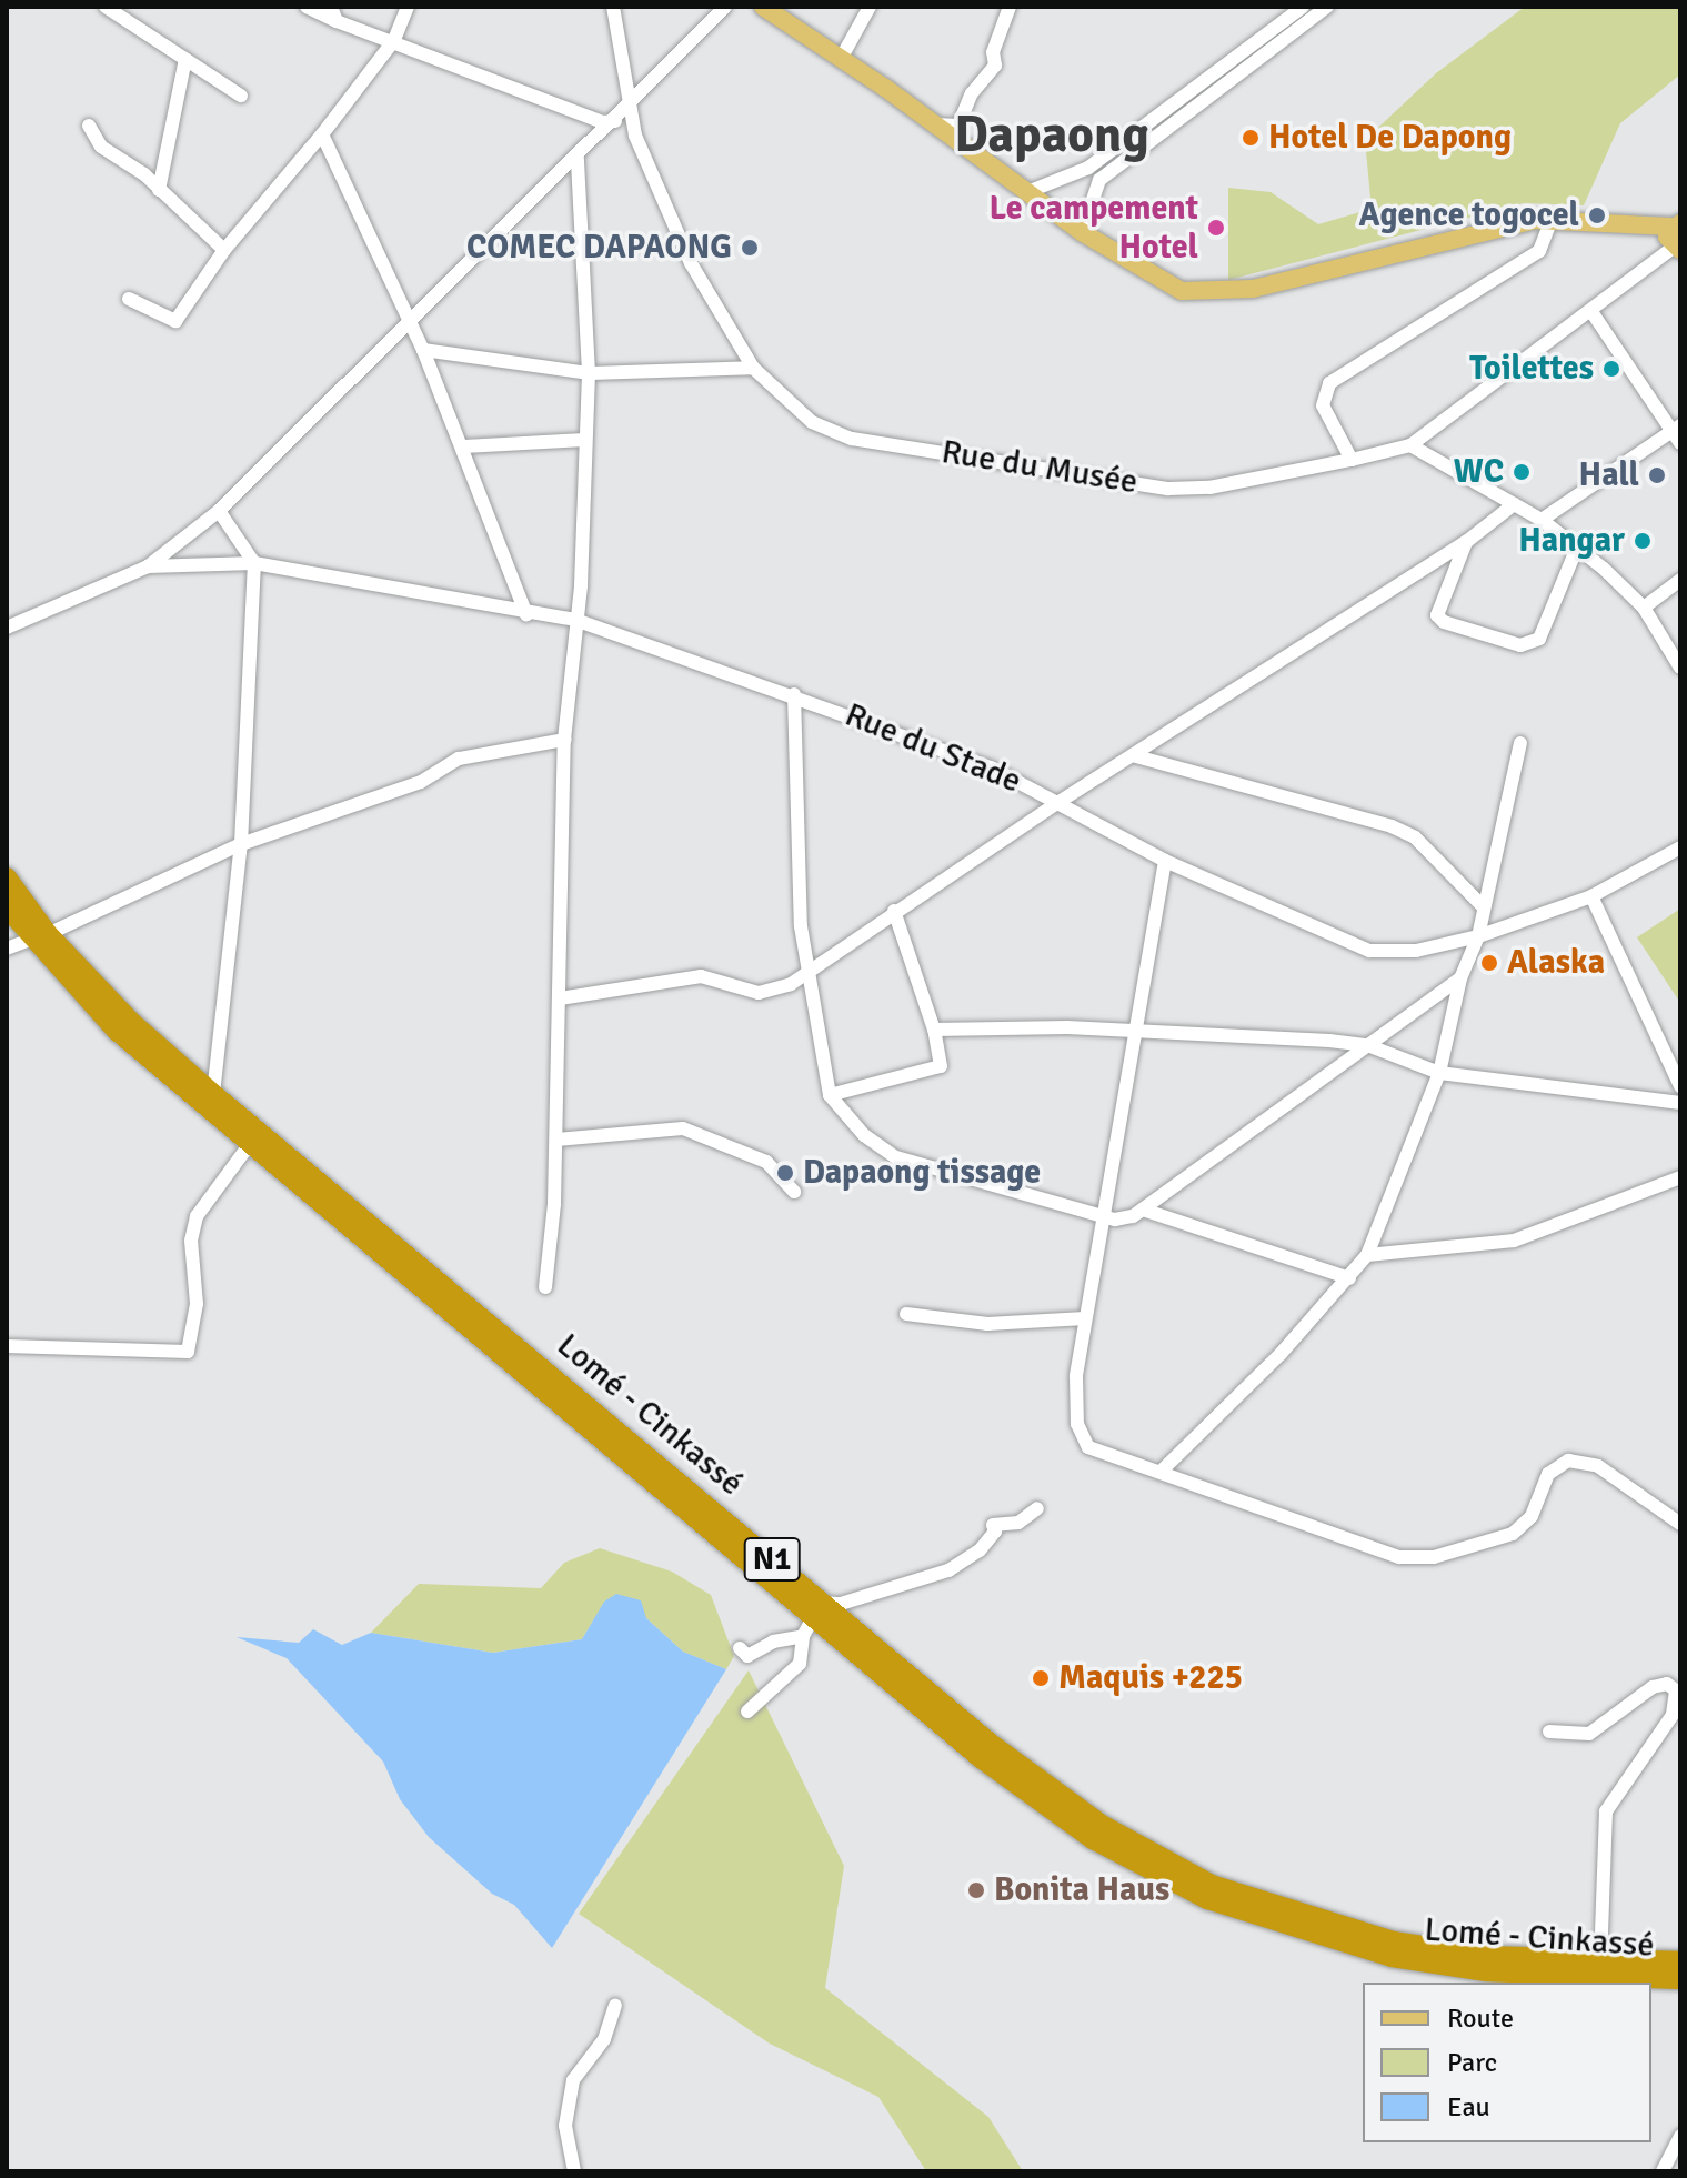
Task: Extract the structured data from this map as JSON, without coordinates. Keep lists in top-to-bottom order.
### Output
{
  "streets": {
    "highway": ["Lomé - Cinkassé", "N1"],
    "street": ["Rue du Musée", "Rue du Stade"]
  },
  "districts": ["Dapaong"],
  "places": [
    "Hotel De Dapong",
    "Agence togocel",
    "Le campement Hotel",
    "COMEC DAPAONG",
    "Toilettes",
    "WC",
    "Hall",
    "Hangar",
    "Alaska",
    "Dapaong tissage",
    "Maquis +225",
    "Bonita Haus"
  ],
  "legend": ["Route", "Parc", "Eau"]
}
